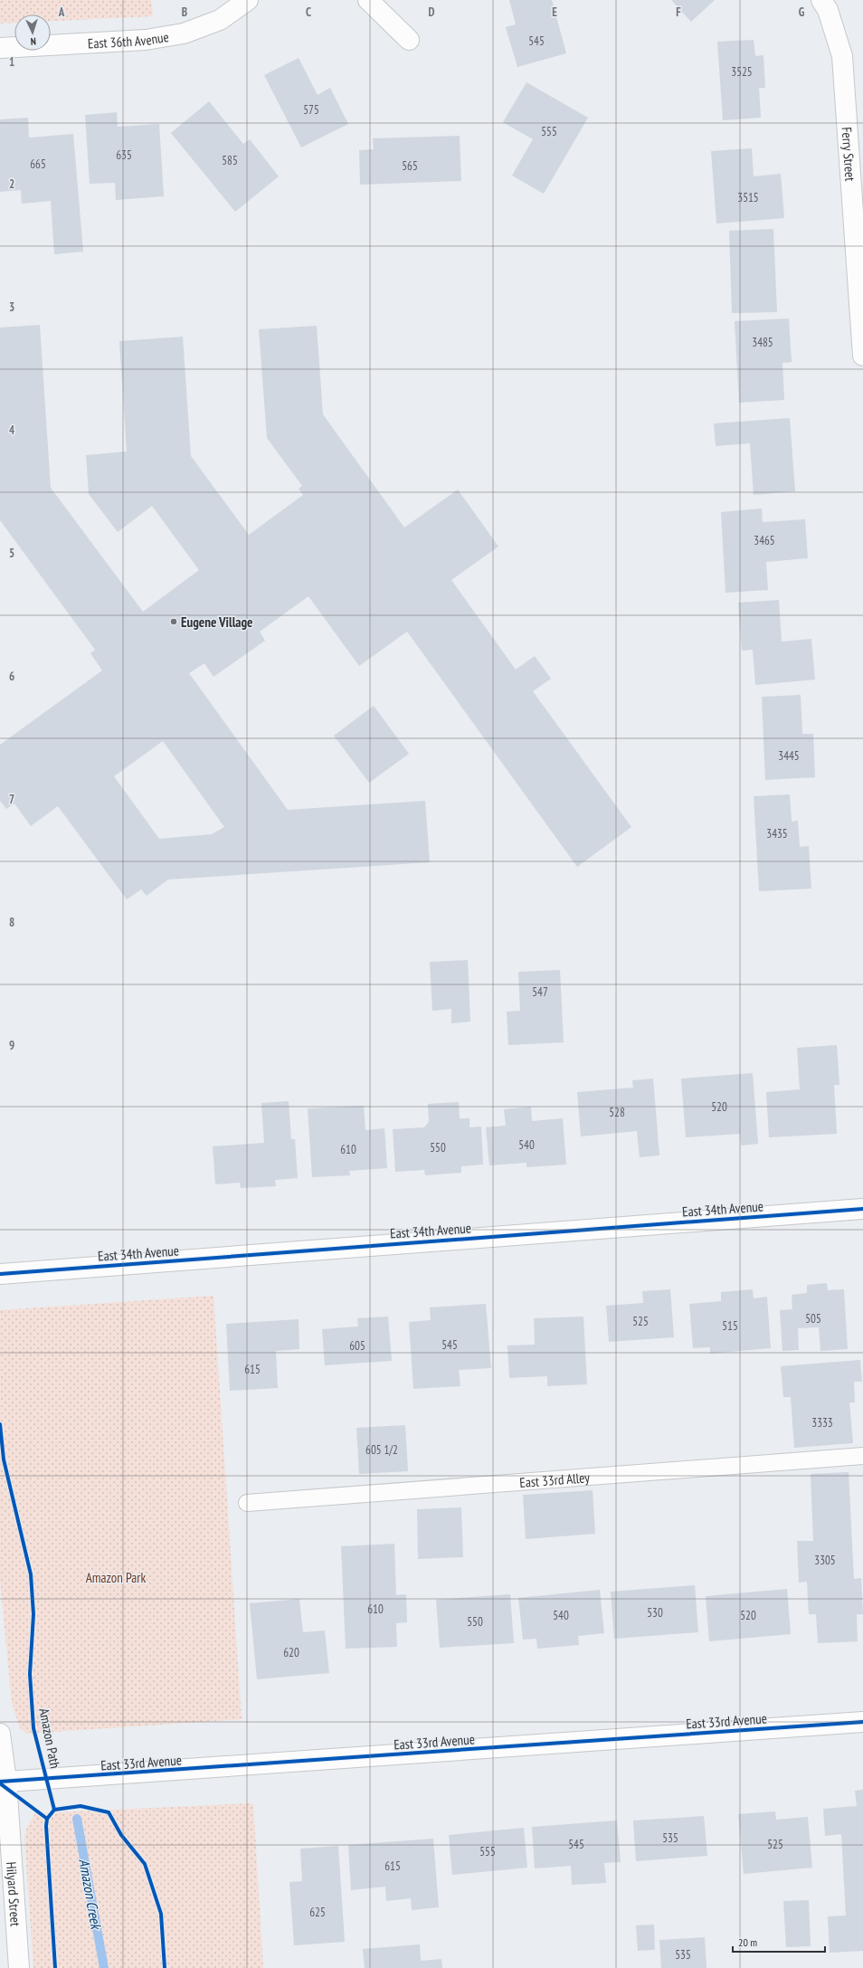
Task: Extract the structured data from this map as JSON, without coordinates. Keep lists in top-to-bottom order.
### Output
{
  "streets": {
    "street": [
      "East 36th Avenue",
      "Ferry Street",
      "East 34th Avenue",
      "East 33rd Avenue",
      "Hilyard Street"
    ],
    "lane": ["East 33rd Alley"],
    "cycle path": ["Amazon Path"]
  },
  "crossings": [
    ["East 33rd Avenue", "Hilyard Street"]
  ],
  "water": ["Amazon Creek"],
  "parks": ["Amazon Park"],
  "places": ["Eugene Village"],
  "house_numbers": [
    "545",
    "3525",
    "575",
    "555",
    "635",
    "585",
    "665",
    "565",
    "3515",
    "3485",
    "3465",
    "3445",
    "3435",
    "547",
    "520",
    "528",
    "540",
    "550",
    "610",
    "505",
    "525",
    "515",
    "545",
    "605",
    "615",
    "3333",
    "605 1/2",
    "3305",
    "610",
    "530",
    "540",
    "520",
    "550",
    "620",
    "535",
    "545",
    "525",
    "555",
    "615",
    "625",
    "535"
  ],
  "scale_bar": "20 m",
  "north": "bottom",
  "grid": {
    "columns": [
      "A",
      "B",
      "C",
      "D",
      "E",
      "F",
      "G"
    ],
    "rows": [
      "1",
      "2",
      "3",
      "4",
      "5",
      "6",
      "7",
      "8",
      "9"
    ]
  }
}
